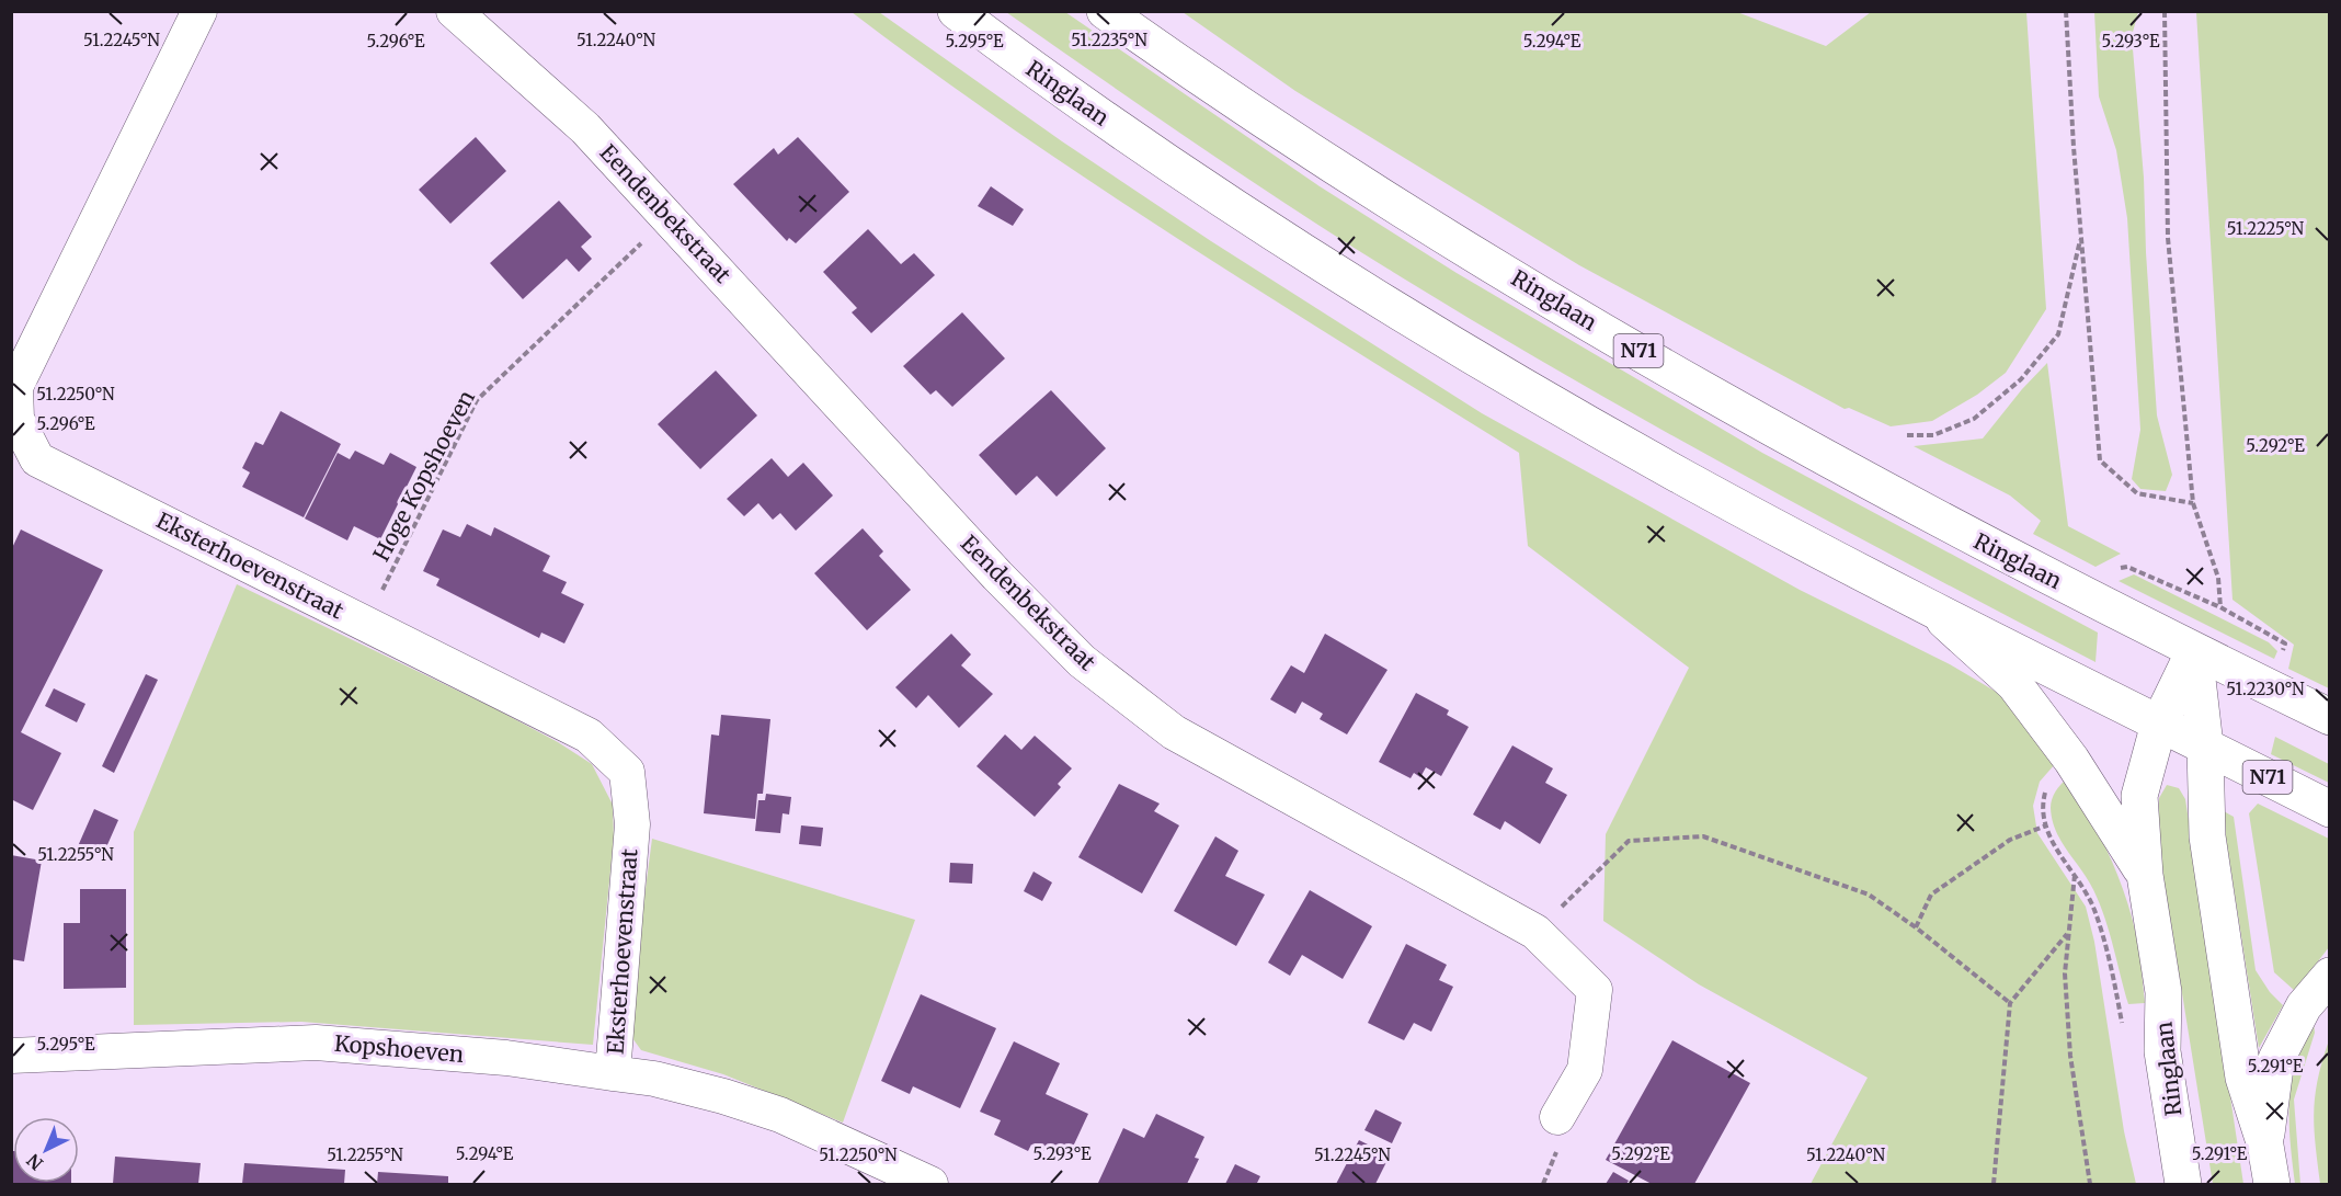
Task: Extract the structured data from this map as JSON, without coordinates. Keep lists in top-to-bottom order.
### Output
{
  "streets": {
    "main road": ["Ringlaan", "N71"],
    "street": ["Eendenbekstraat", "Eksterhoevenstraat", "Kopshoeven"],
    "path": ["Hoge Kopshoeven"]
  },
  "crossings": [
    ["Ringlaan", "N71"],
    ["Eendenbekstraat", "Hoge Kopshoeven"],
    ["Hoge Kopshoeven", "Eksterhoevenstraat"],
    ["Eksterhoevenstraat", "Kopshoeven"]
  ],
  "north": "bottom left",
  "coordinates": [
    "51.2240°N",
    "51.2235°N",
    "51.2245°N",
    "5.296°E",
    "5.295°E",
    "5.294°E",
    "5.293°E",
    "51.2225°N",
    "51.2250°N",
    "5.292°E",
    "51.2230°N",
    "51.2255°N",
    "5.291°E"
  ]
}
